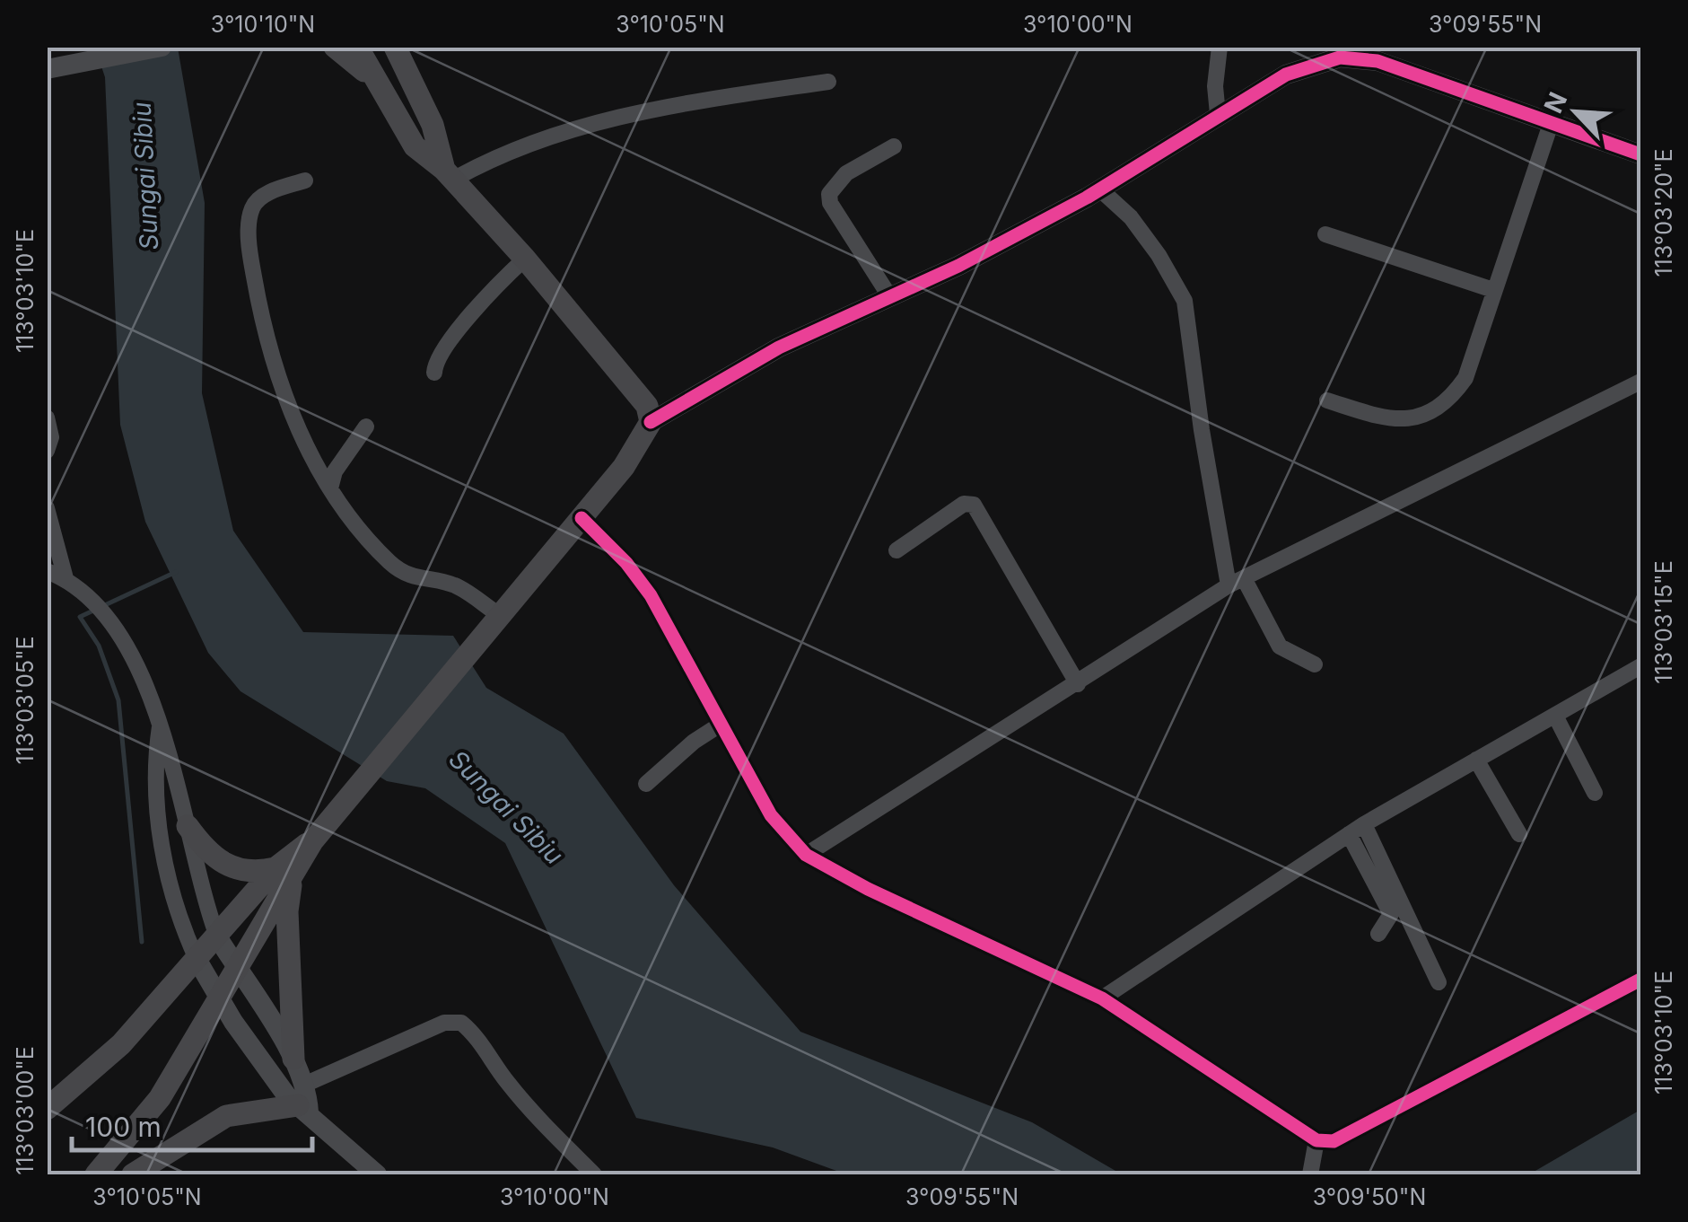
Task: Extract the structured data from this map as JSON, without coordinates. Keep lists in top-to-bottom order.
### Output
{
  "water": ["Sungai Sibiu"],
  "scale_bar": "100 m",
  "north": "top left",
  "coordinates": [
    "3°10'10\"N",
    "3°10'05\"N",
    "3°10'00\"N",
    "3°09'55\"N",
    "113°03'20\"E",
    "113°03'10\"E",
    "113°03'15\"E",
    "113°03'05\"E",
    "113°03'00\"E",
    "3°09'50\"N"
  ]
}
